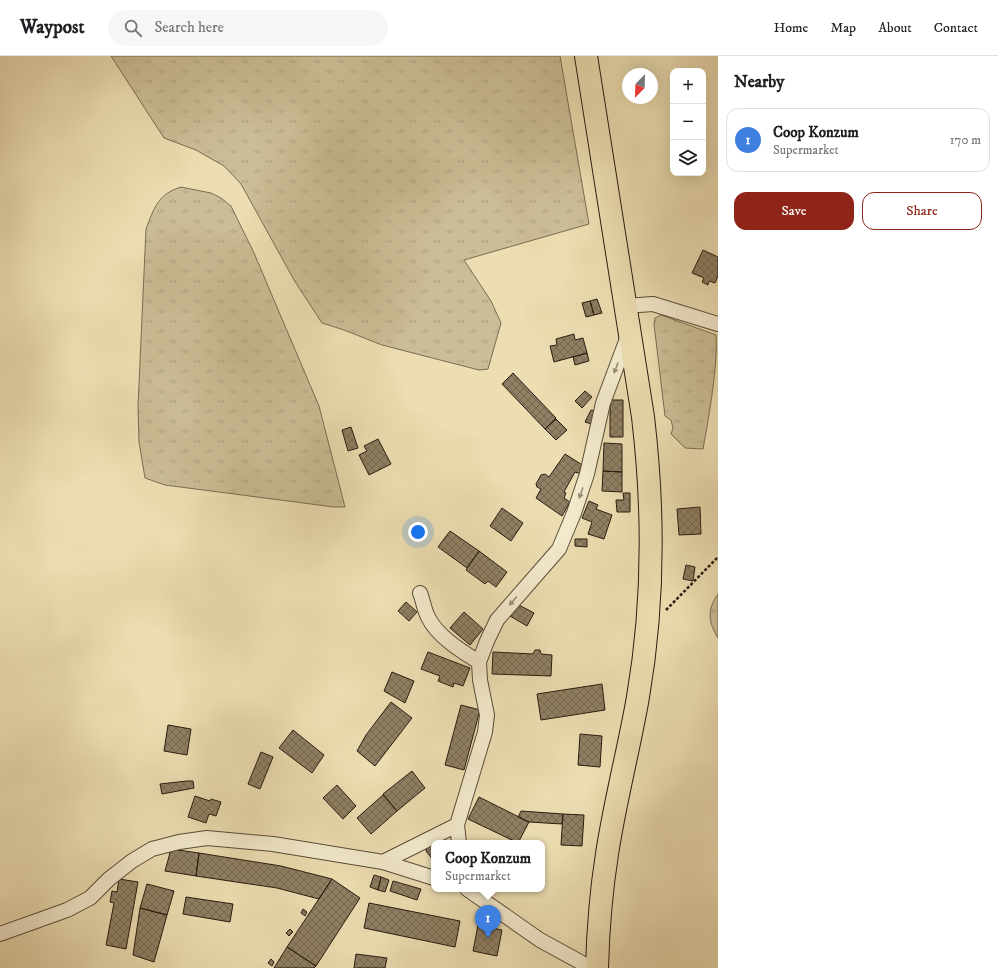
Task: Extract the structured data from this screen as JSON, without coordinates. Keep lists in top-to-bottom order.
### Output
{
  "north": "bottom left",
  "page": {
    "header": "Waypost",
    "search": "Search here",
    "nav": [
      "Home",
      "Map",
      "About",
      "Contact"
    ],
    "heading": "Nearby",
    "map_buttons": ["+", "−"],
    "list": [
      {
        "mark": "1",
        "name": "Coop Konzum",
        "note": "Supermarket",
        "value": "170 m"
      }
    ],
    "buttons": ["Save", "Share"],
    "popup": ["Coop Konzum", "Supermarket"],
    "pins": "1"
  }
}
